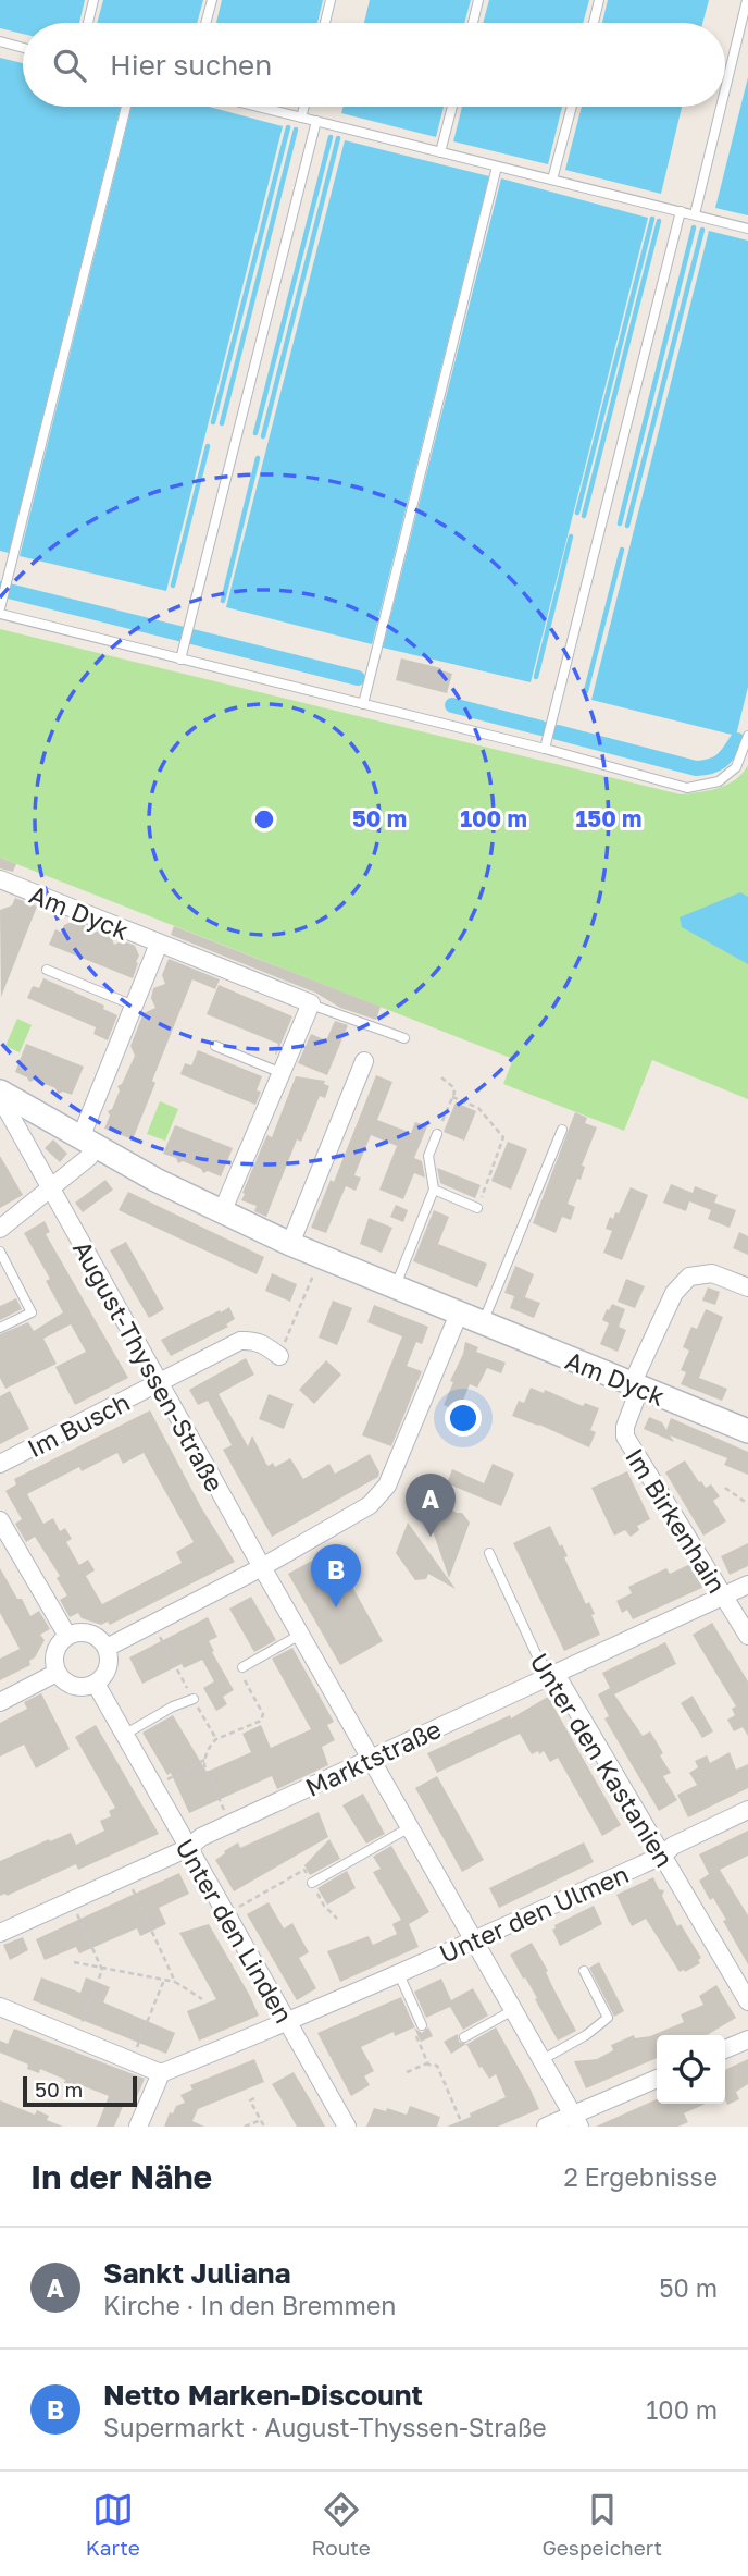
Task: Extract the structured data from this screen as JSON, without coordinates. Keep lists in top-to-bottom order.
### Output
{
  "streets": {
    "main road": ["Am Dyck"],
    "street": [
      "August-Thyssen-Straße",
      "Im Busch",
      "Im Birkenhain",
      "Marktstraße",
      "Unter den Kastanien",
      "Unter den Ulmen",
      "Unter den Linden"
    ]
  },
  "crossings": [
    ["Am Dyck", "August-Thyssen-Straße"],
    ["Am Dyck", "Im Birkenhain"],
    ["August-Thyssen-Straße", "Im Busch"],
    ["August-Thyssen-Straße", "Marktstraße"],
    ["August-Thyssen-Straße", "Unter den Ulmen"],
    ["Im Birkenhain", "Marktstraße"],
    ["Marktstraße", "Unter den Kastanien"],
    ["Marktstraße", "Unter den Linden"],
    ["Unter den Kastanien", "Unter den Ulmen"],
    ["Unter den Ulmen", "Unter den Linden"]
  ],
  "scale_bar": "50 m",
  "page": {
    "search": "Hier suchen",
    "pins": ["A", "B"],
    "scale": "50 m",
    "heading": ["In der Nähe", "2 Ergebnisse"],
    "list": [
      {
        "mark": "A",
        "name": "Sankt Juliana",
        "note": "Kirche · In den Bremmen",
        "value": "50 m"
      },
      {
        "mark": "B",
        "name": "Netto Marken-Discount",
        "note": "Supermarkt · August-Thyssen-Straße",
        "value": "100 m"
      }
    ],
    "nav": ["Karte", "Route", "Gespeichert"]
  },
  "rings": ["50 m", "100 m", "150 m"]
}
